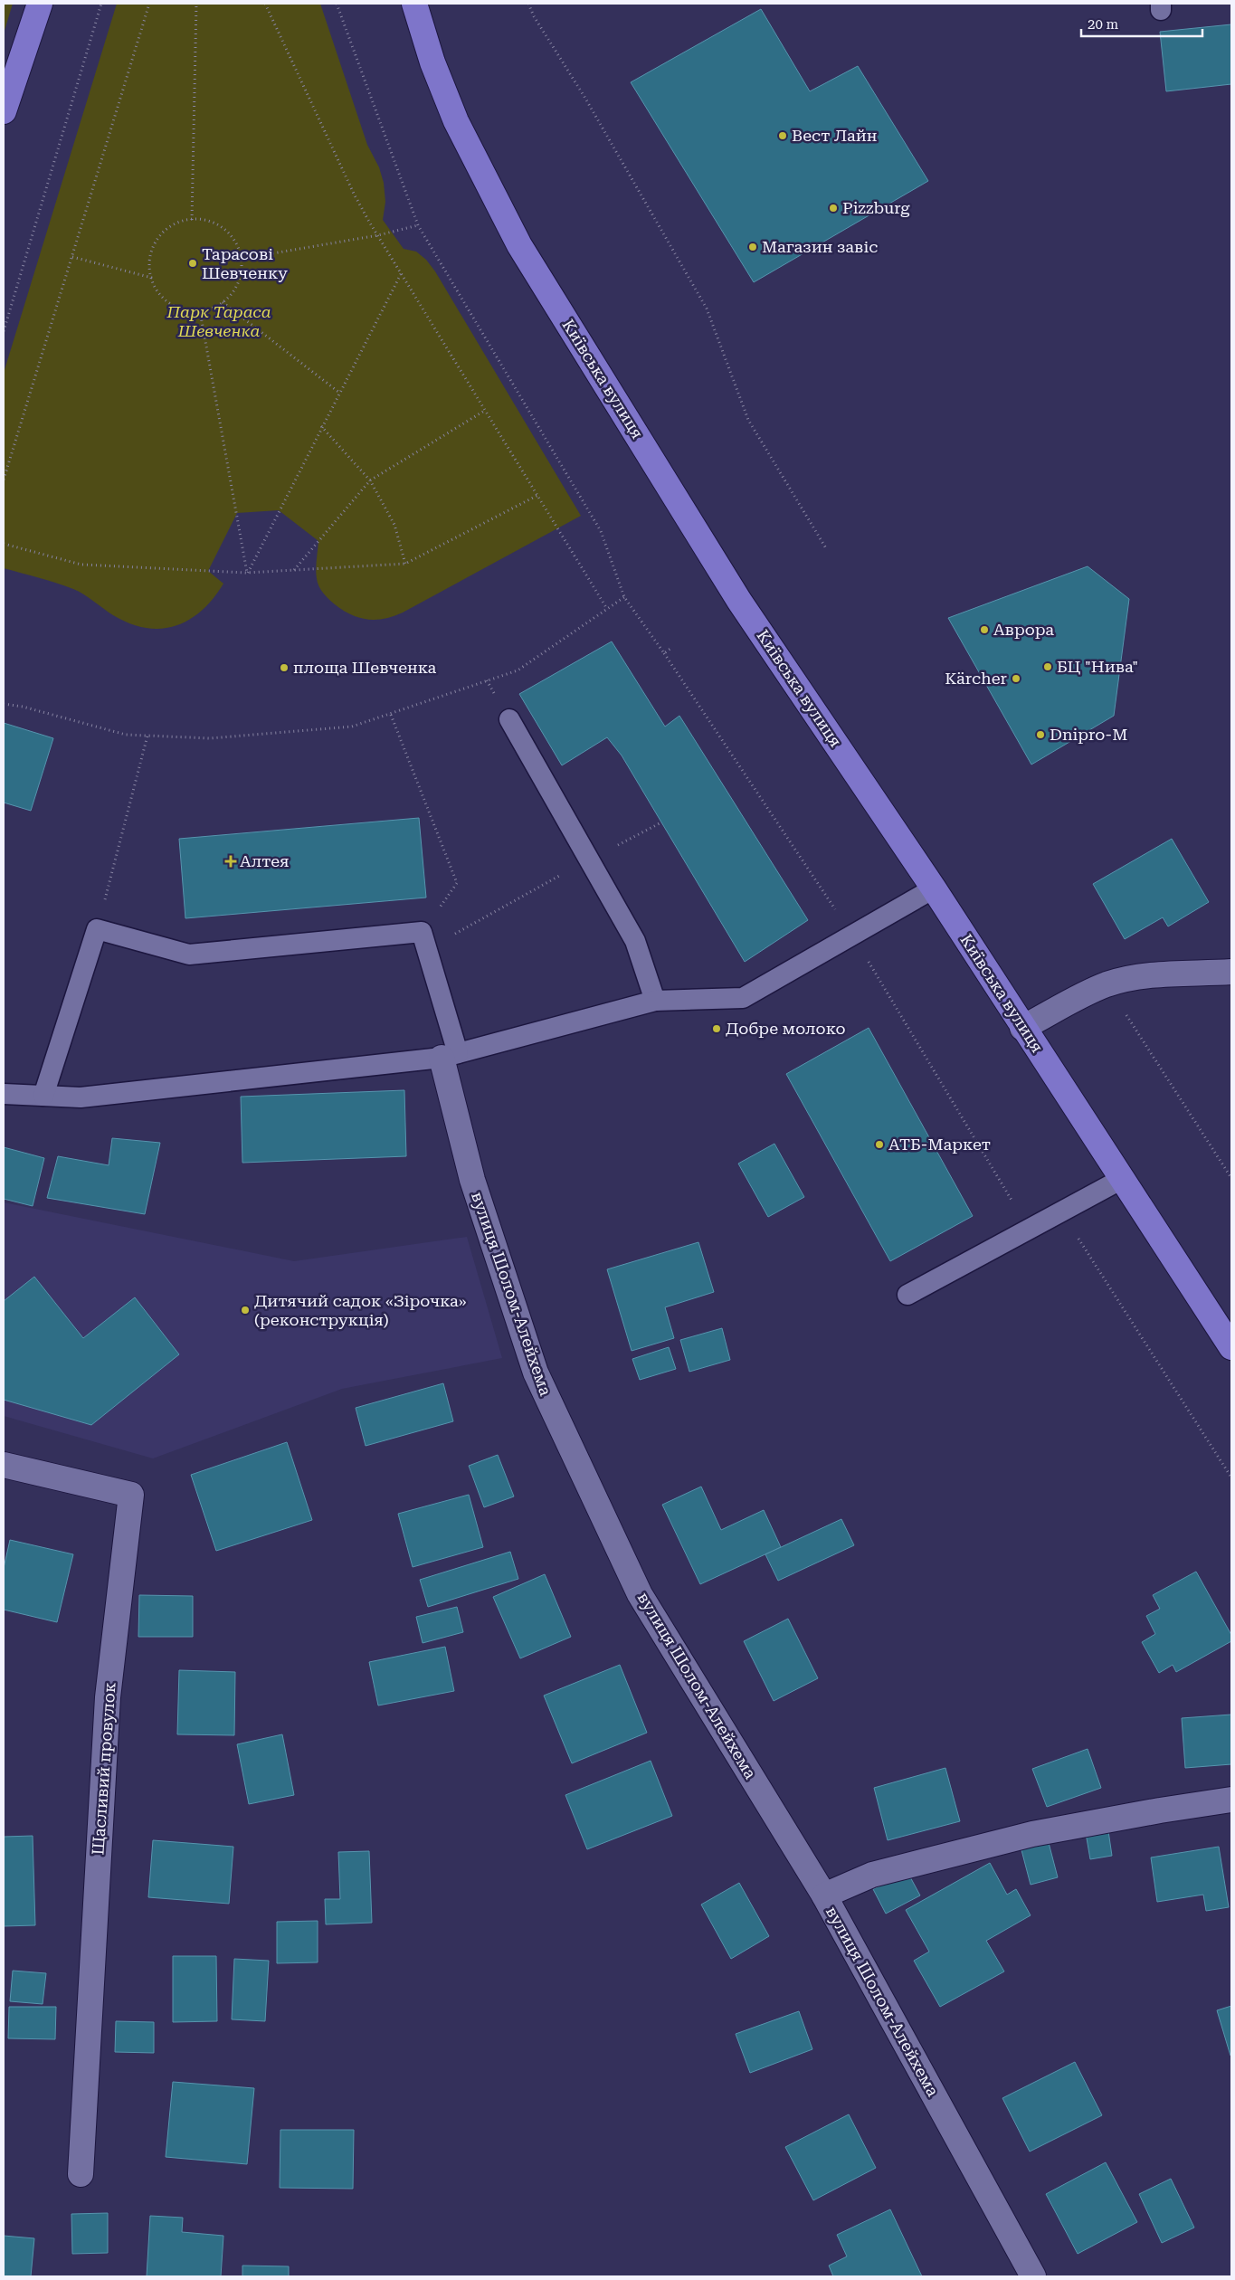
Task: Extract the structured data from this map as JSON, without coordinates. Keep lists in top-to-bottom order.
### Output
{
  "streets": {
    "main road": ["Київська вулиця"],
    "street": ["вулиця Шолом-Алейхема", "Щасливий провулок"]
  },
  "parks": ["Парк Тараса Шевченка"],
  "places": {
    "other": [
      "Вест Лайн",
      "Pizzburg",
      "Магазин завіс",
      "Тарасові Шевченку",
      "Аврора",
      "БЦ \"Нива\"",
      "площа Шевченка",
      "Kärcher",
      "Dnipro-M",
      "Добре молоко",
      "АТБ-Маркет",
      "Дитячий садок «Зірочка» (реконструкція)"
    ],
    "health": ["Алтея"]
  },
  "scale_bar": "20 m"
}
